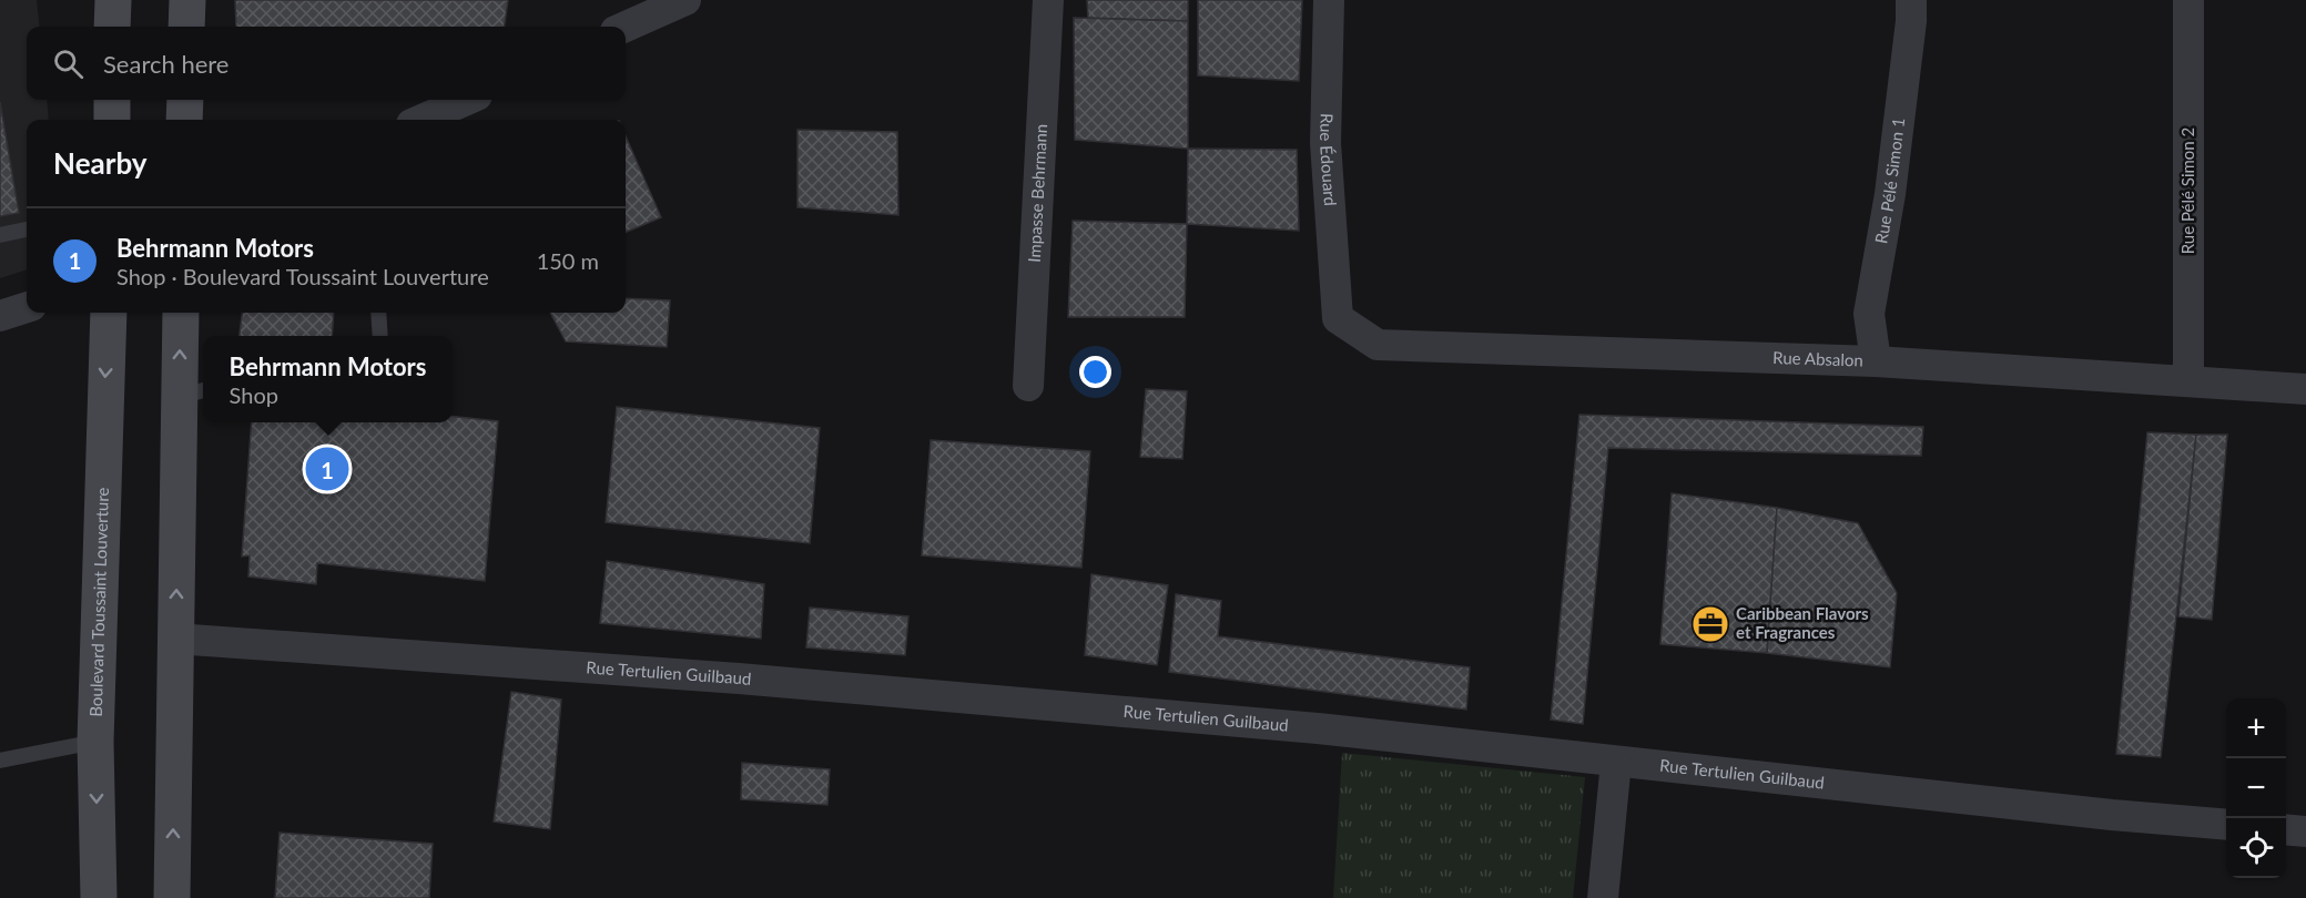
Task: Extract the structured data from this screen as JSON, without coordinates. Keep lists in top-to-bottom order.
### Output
{
  "streets": {
    "main road": ["Boulevard Toussaint Louverture"],
    "street": [
      "Rue Édouard",
      "Rue Pélé Simon 1",
      "Rue Pélé Simon 2",
      "Impasse Behrmann",
      "Rue Absalon",
      "Rue Tertulien Guilbaud"
    ]
  },
  "crossings": [
    ["Rue Édouard", "Rue Absalon"],
    ["Rue Pélé Simon 1", "Rue Absalon"],
    ["Rue Pélé Simon 2", "Rue Absalon"]
  ],
  "places": {
    "office": ["Caribbean Flavors et Fragrances"]
  },
  "page": {
    "search": "Search here",
    "heading": "Nearby",
    "list": [
      {
        "mark": "1",
        "name": "Behrmann Motors",
        "note": "Shop · Boulevard Toussaint Louverture",
        "value": "150 m"
      }
    ],
    "popup": ["Behrmann Motors", "Shop"],
    "pins": "1",
    "map_buttons": ["+", "−"]
  }
}
